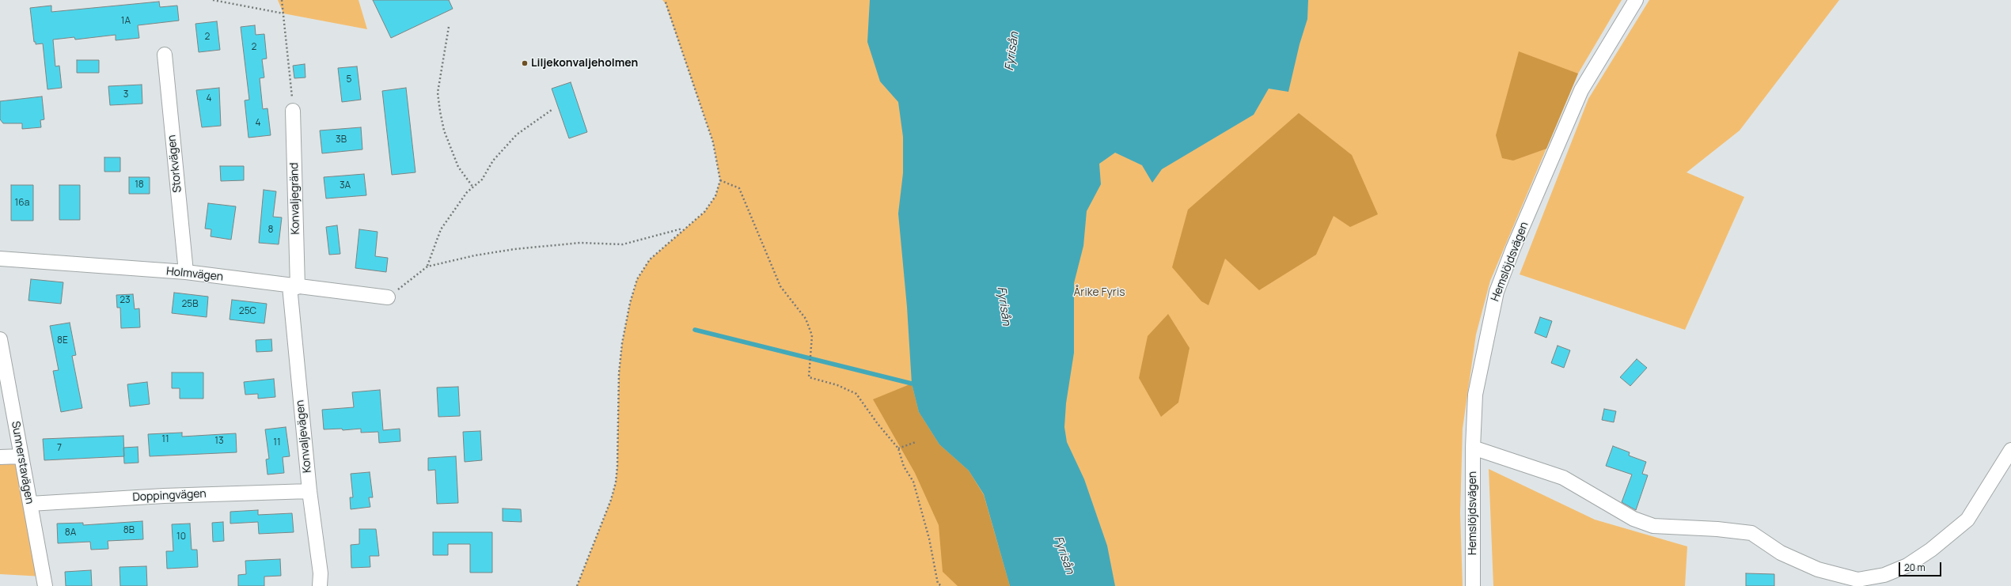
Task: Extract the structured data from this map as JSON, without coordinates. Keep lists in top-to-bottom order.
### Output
{
  "streets": {
    "street": [
      "Storkvägen",
      "Konvaljegränd",
      "Hemslöjdsvägen",
      "Holmvägen",
      "Konvaljevägen",
      "Sunnerstavägen",
      "Doppingvägen"
    ]
  },
  "crossings": [
    ["Storkvägen", "Holmvägen"],
    ["Konvaljegränd", "Holmvägen"],
    ["Konvaljegränd", "Konvaljevägen"],
    ["Holmvägen", "Konvaljevägen"],
    ["Konvaljevägen", "Doppingvägen"],
    ["Sunnerstavägen", "Doppingvägen"]
  ],
  "water": ["Fyrisån"],
  "parks": ["Årike Fyris"],
  "places": ["Liljekonvaljeholmen"],
  "house_numbers": [
    "1A",
    "2",
    "2",
    "5",
    "3",
    "4",
    "4",
    "3B",
    "18",
    "3A",
    "16a",
    "8",
    "23",
    "25B",
    "25C",
    "8E",
    "11",
    "13",
    "11",
    "7",
    "8B",
    "8A",
    "10"
  ],
  "scale_bar": "20 m"
}
